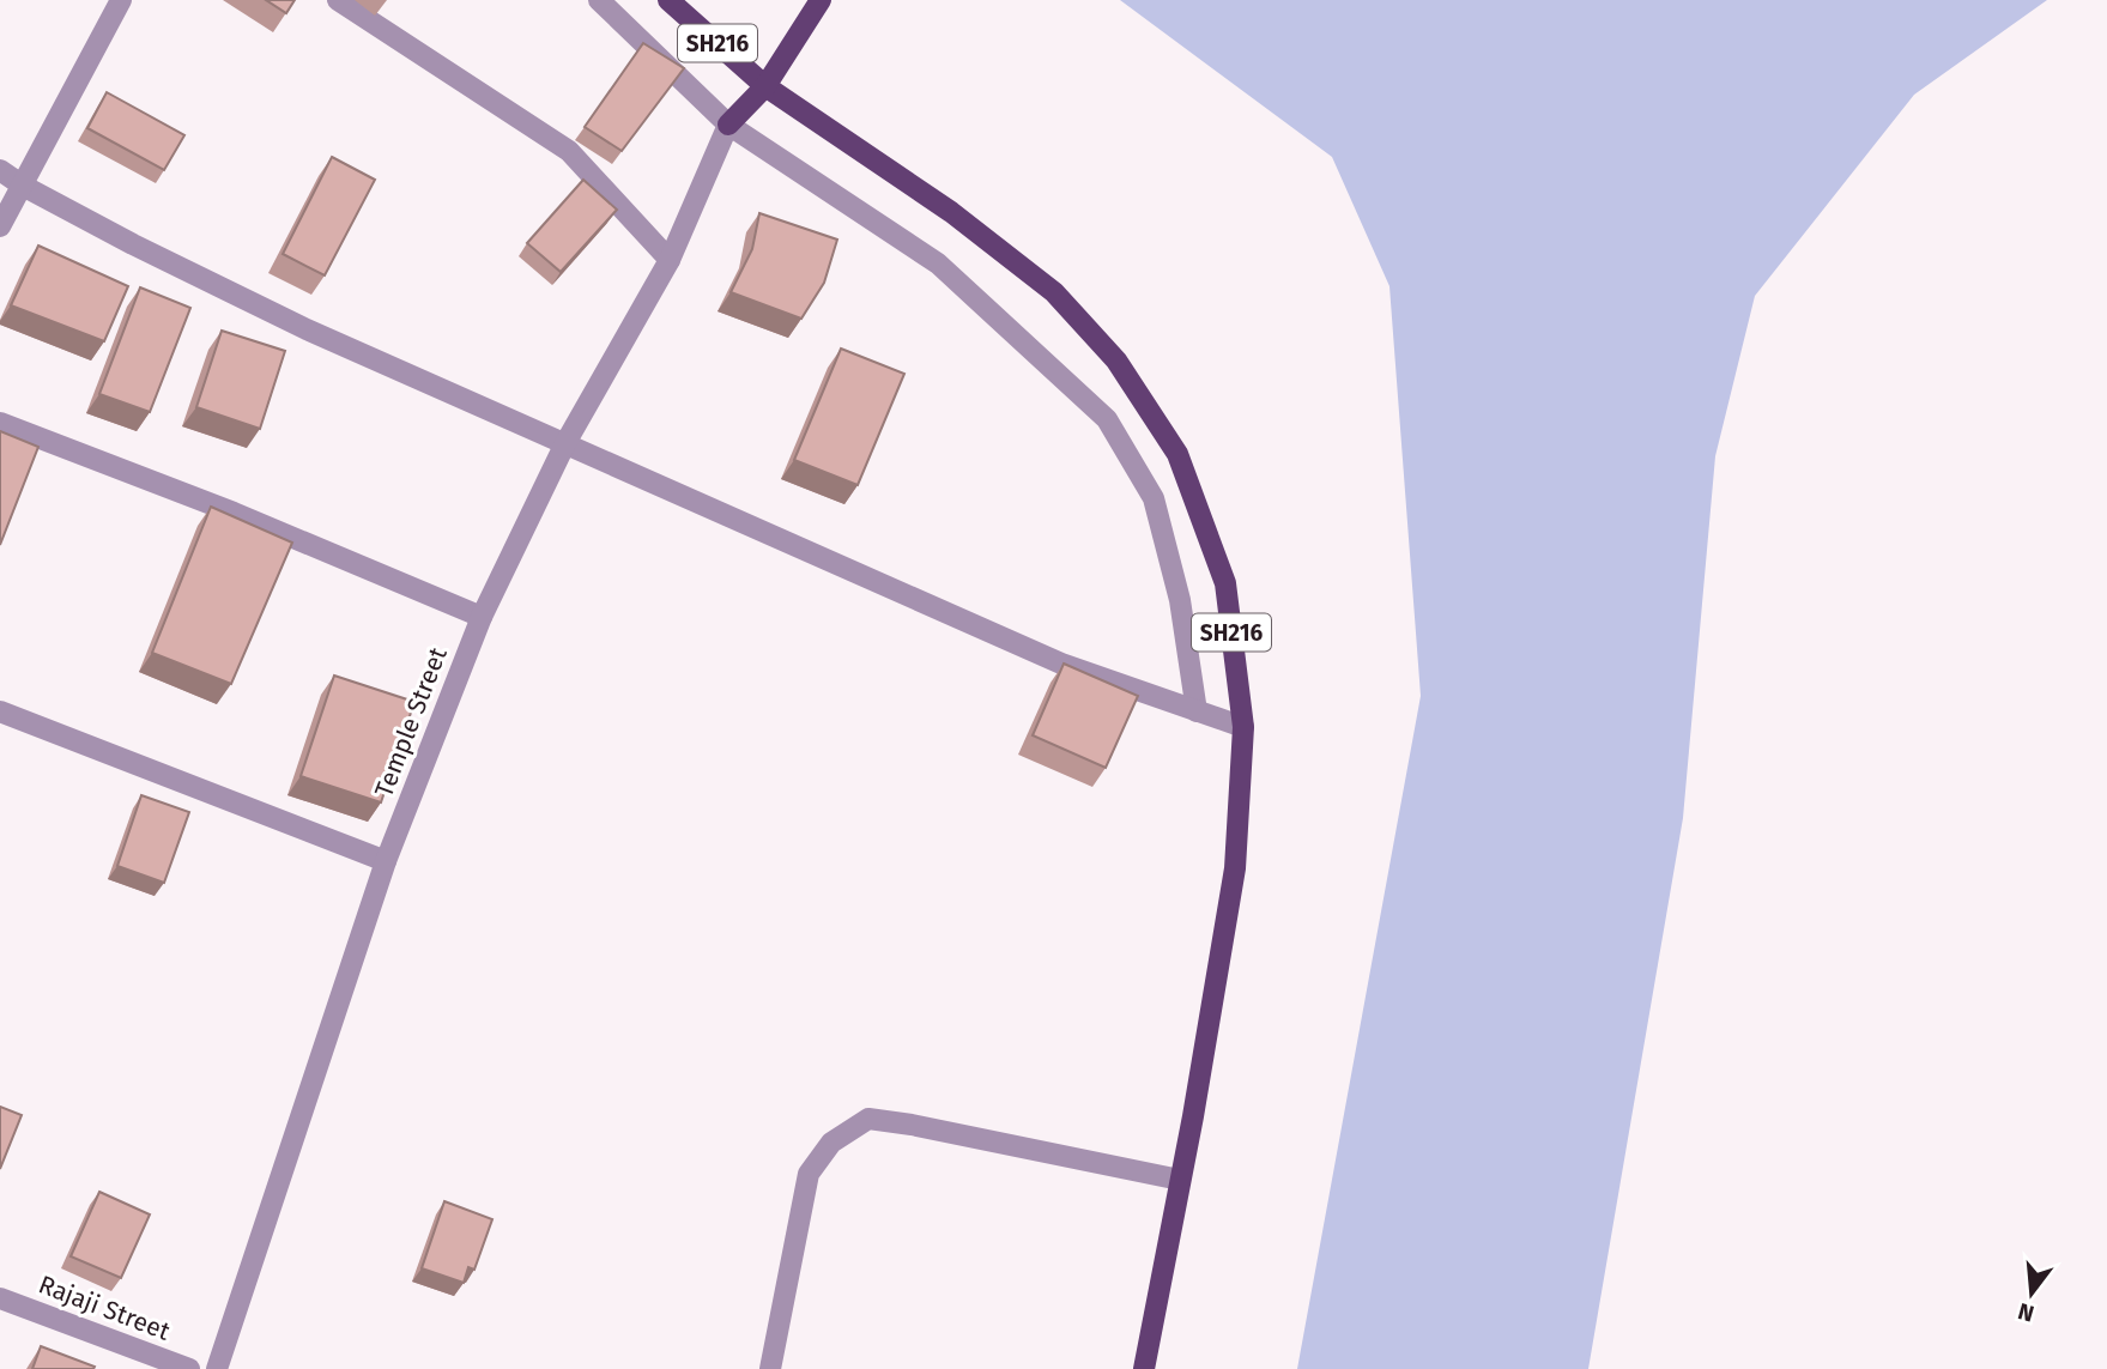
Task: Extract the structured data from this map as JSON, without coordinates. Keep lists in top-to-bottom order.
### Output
{
  "streets": {
    "main road": ["SH216"],
    "street": ["Temple Street", "Rajaji Street"]
  },
  "north": "bottom"
}
